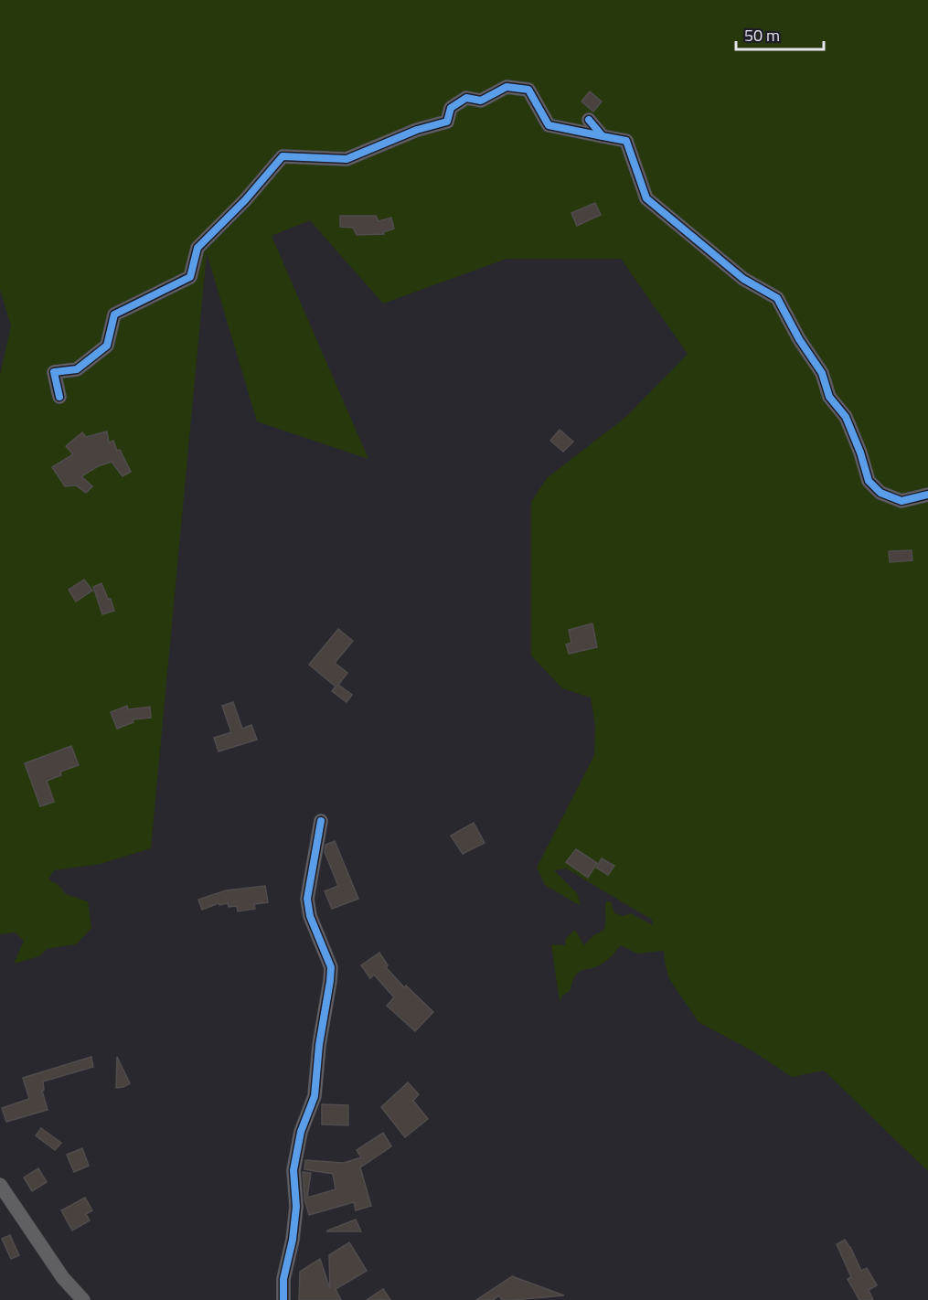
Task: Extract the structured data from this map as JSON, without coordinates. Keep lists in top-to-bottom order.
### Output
{
  "scale_bar": "50 m"
}
